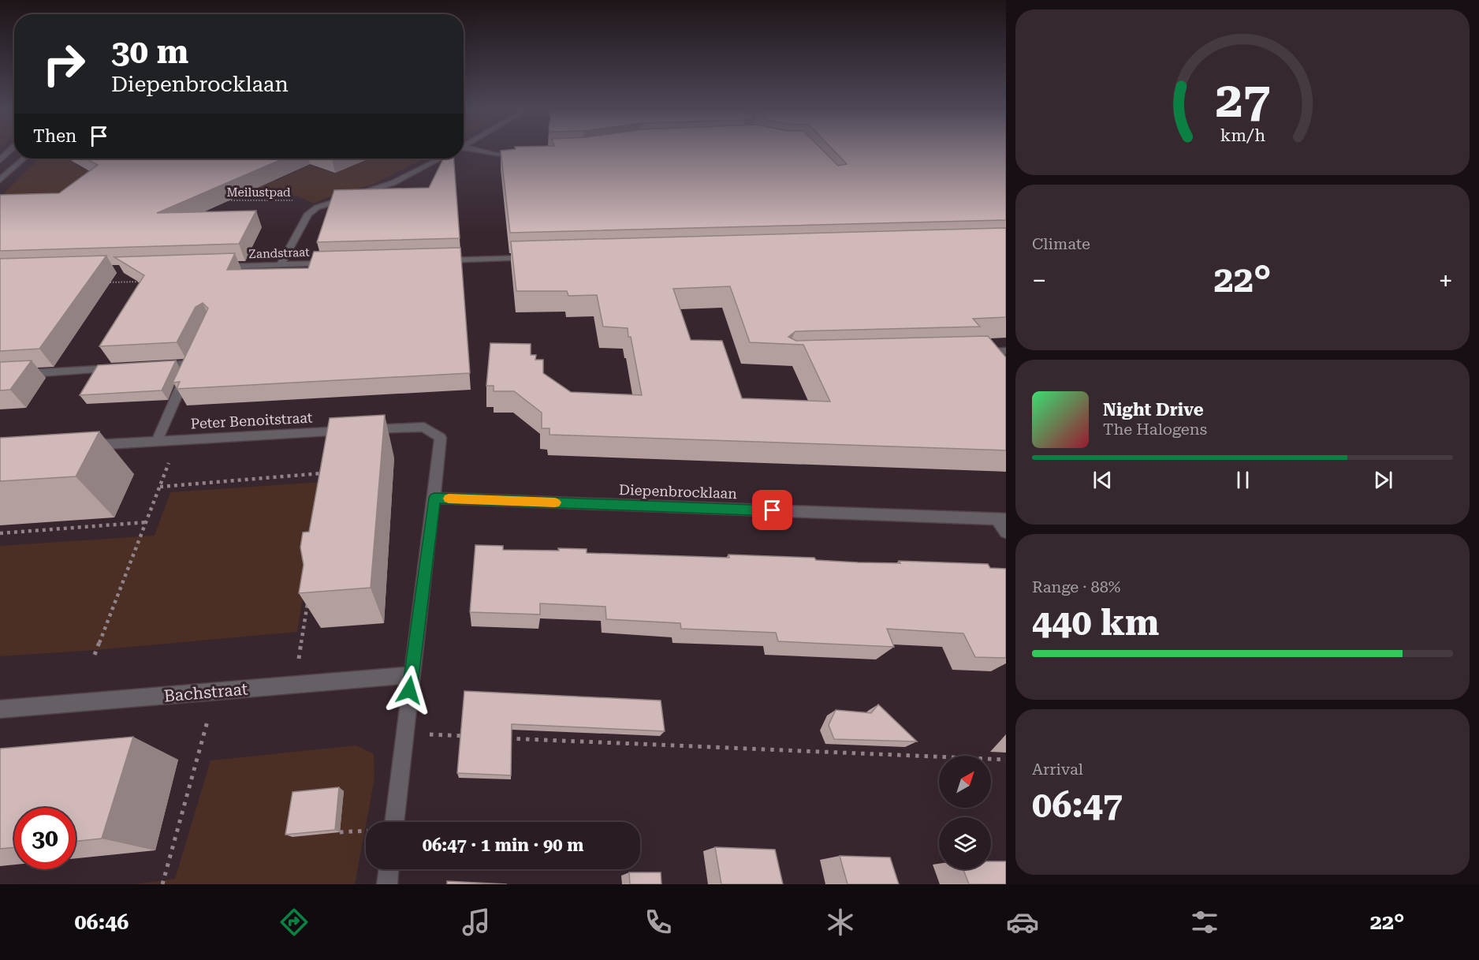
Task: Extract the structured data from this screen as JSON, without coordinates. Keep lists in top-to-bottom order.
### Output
{
  "streets": {
    "street": [
      "Zandstraat",
      "Peter Benoitstraat",
      "Diepenbrocklaan",
      "Bachstraat"
    ],
    "path": ["Meilustpad"]
  },
  "crossings": [
    ["Peter Benoitstraat", "Diepenbrocklaan"]
  ],
  "north": "top right",
  "page": {
    "turn": ["30 m", "Diepenbrocklaan"],
    "then": "Then",
    "tile": [
      "Climate",
      ["Range · 88%", "440 km"],
      ["Arrival", "06:47"]
    ],
    "heat": ["−", "22°", "+"],
    "song": ["Night Drive", "The Halogens"],
    "limit": "30",
    "trip": "06:47 · 1 min · 90 m",
    "tabs": ["06:46", "22°"],
    "gauge": ["27", "km/h"]
  }
}
